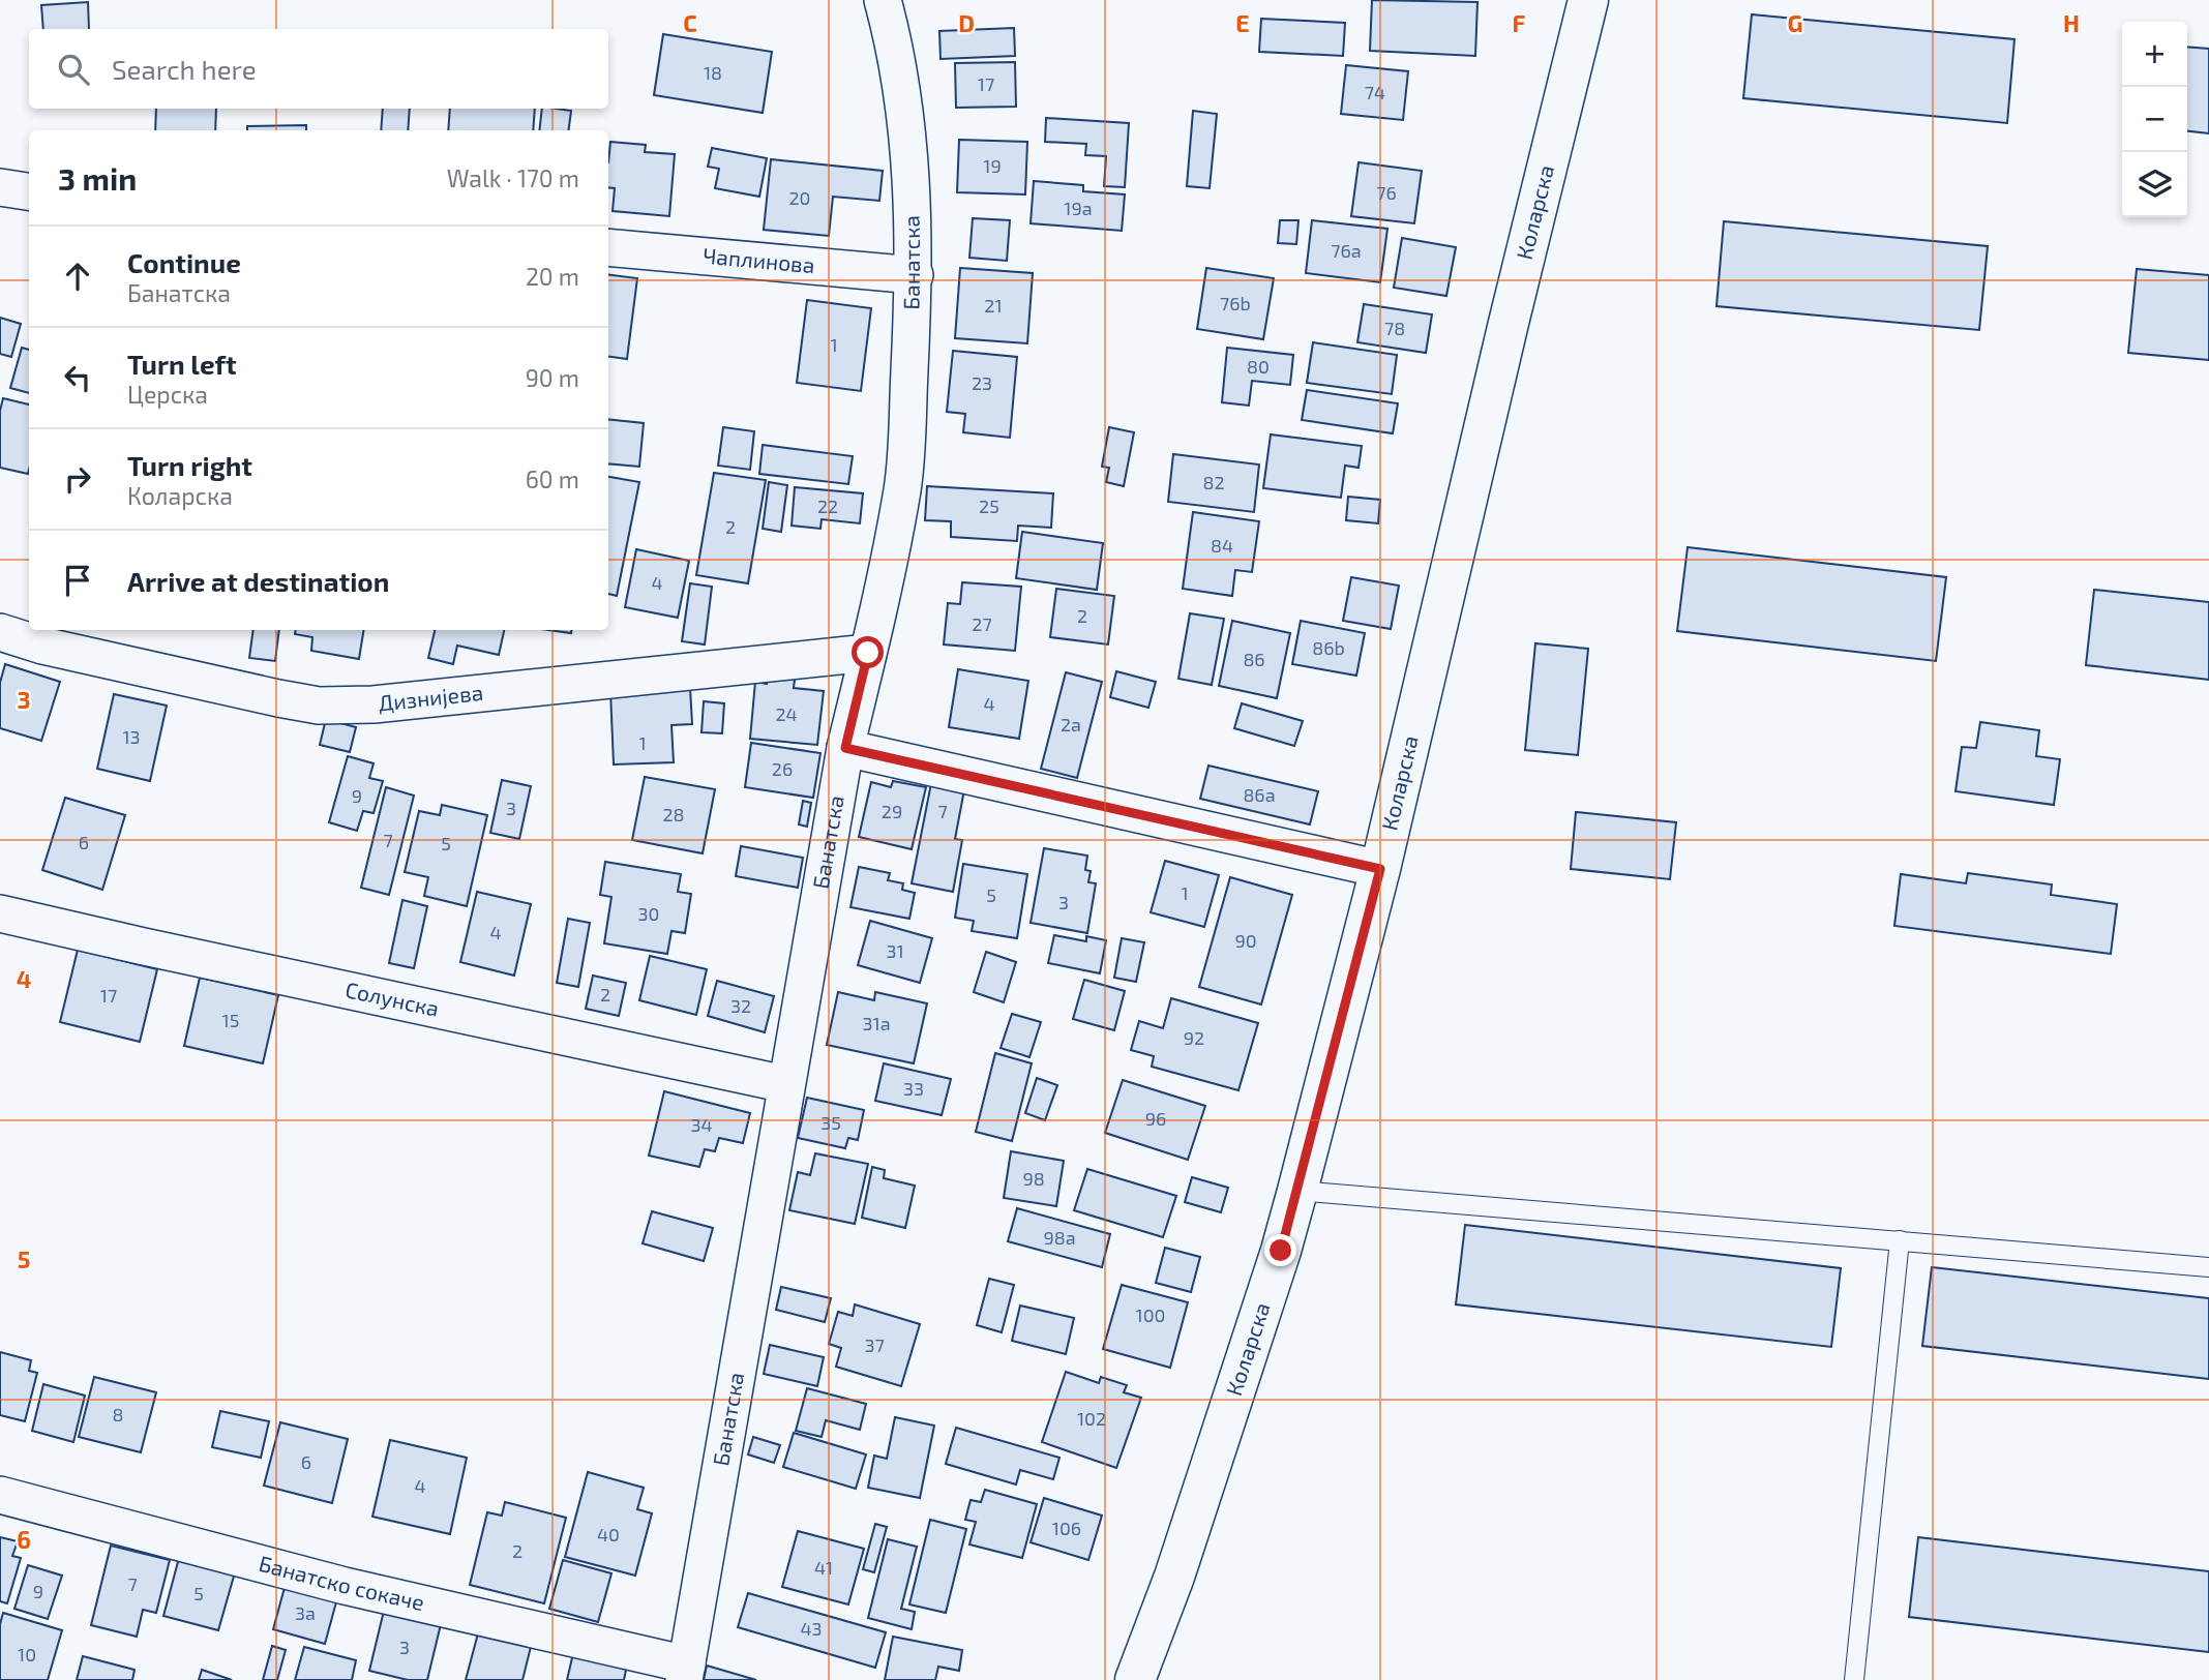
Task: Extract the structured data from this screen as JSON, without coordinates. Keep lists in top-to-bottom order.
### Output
{
  "streets": {
    "main road": ["Коларска"],
    "street": [
      "Чаплинова",
      "Банатска",
      "Дизнијева",
      "Солунска",
      "Банатско сокаче"
    ]
  },
  "crossings": [
    ["Чаплинова", "Банатска"],
    ["Банатска", "Дизнијева"],
    ["Банатска", "Солунска"],
    ["Банатска", "Банатско сокаче"]
  ],
  "house_numbers": [
    "18",
    "17",
    "74",
    "19",
    "76",
    "20",
    "19a",
    "76a",
    "76b",
    "21",
    "78",
    "1",
    "80",
    "23",
    "82",
    "22",
    "25",
    "2",
    "84",
    "4",
    "2",
    "27",
    "86b",
    "86",
    "4",
    "24",
    "2a",
    "13",
    "1",
    "26",
    "86a",
    "9",
    "3",
    "29",
    "7",
    "28",
    "7",
    "6",
    "5",
    "1",
    "5",
    "3",
    "30",
    "4",
    "90",
    "31",
    "2",
    "17",
    "32",
    "15",
    "31a",
    "92",
    "33",
    "96",
    "35",
    "34",
    "98",
    "98a",
    "100",
    "37",
    "8",
    "102",
    "6",
    "4",
    "106",
    "40",
    "2",
    "41",
    "7",
    "9",
    "5",
    "3a",
    "43",
    "3",
    "10"
  ],
  "page": {
    "map_buttons": ["+", "−"],
    "search": "Search here",
    "heading": ["3 min", "Walk · 170 m"],
    "list": [
      ["Continue", "Банатска", "20 m"],
      ["Turn left", "Церска", "90 m"],
      ["Turn right", "Коларска", "60 m"],
      "Arrive at destination"
    ]
  },
  "grid": {
    "columns": [
      "C",
      "D",
      "E",
      "F",
      "G",
      "H"
    ],
    "rows": [
      "3",
      "4",
      "5",
      "6"
    ]
  }
}
